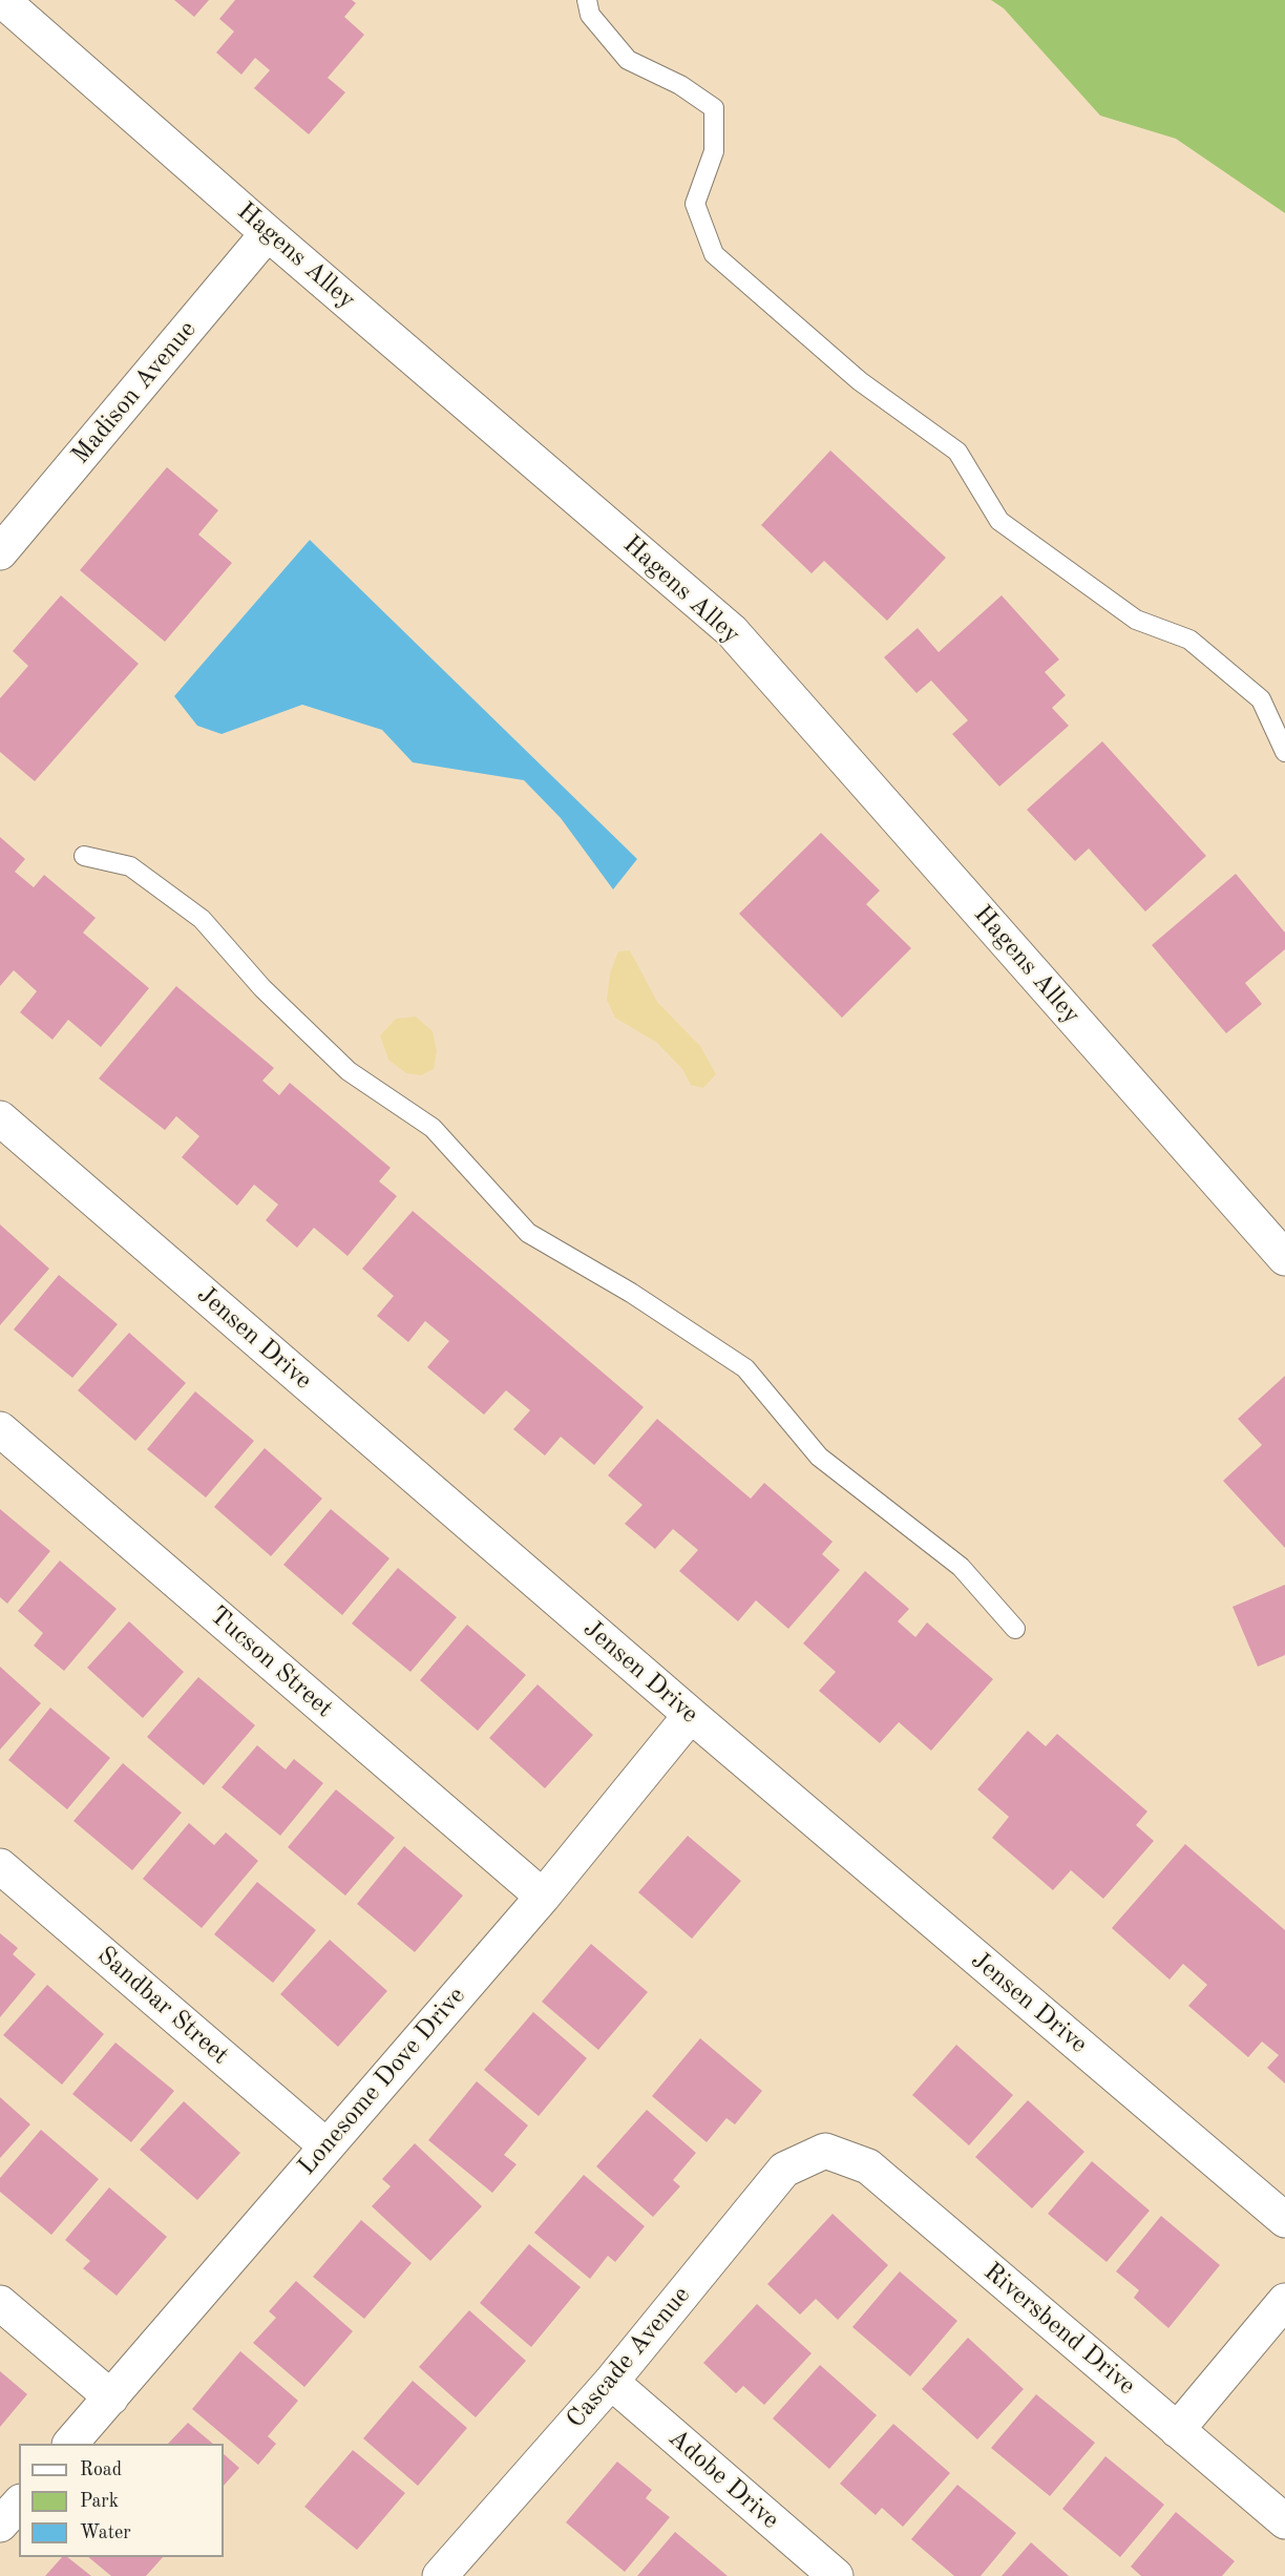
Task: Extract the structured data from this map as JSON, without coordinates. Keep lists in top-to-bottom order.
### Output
{
  "streets": {
    "street": [
      "Hagens Alley",
      "Madison Avenue",
      "Jensen Drive",
      "Tucson Street",
      "Sandbar Street",
      "Lonesome Dove Drive",
      "Riversbend Drive",
      "Cascade Avenue",
      "Adobe Drive"
    ]
  },
  "crossings": [
    ["Hagens Alley", "Madison Avenue"],
    ["Jensen Drive", "Lonesome Dove Drive"],
    ["Tucson Street", "Lonesome Dove Drive"],
    ["Sandbar Street", "Lonesome Dove Drive"],
    ["Riversbend Drive", "Cascade Avenue"],
    ["Cascade Avenue", "Adobe Drive"]
  ],
  "legend": ["Road", "Park", "Water"]
}
